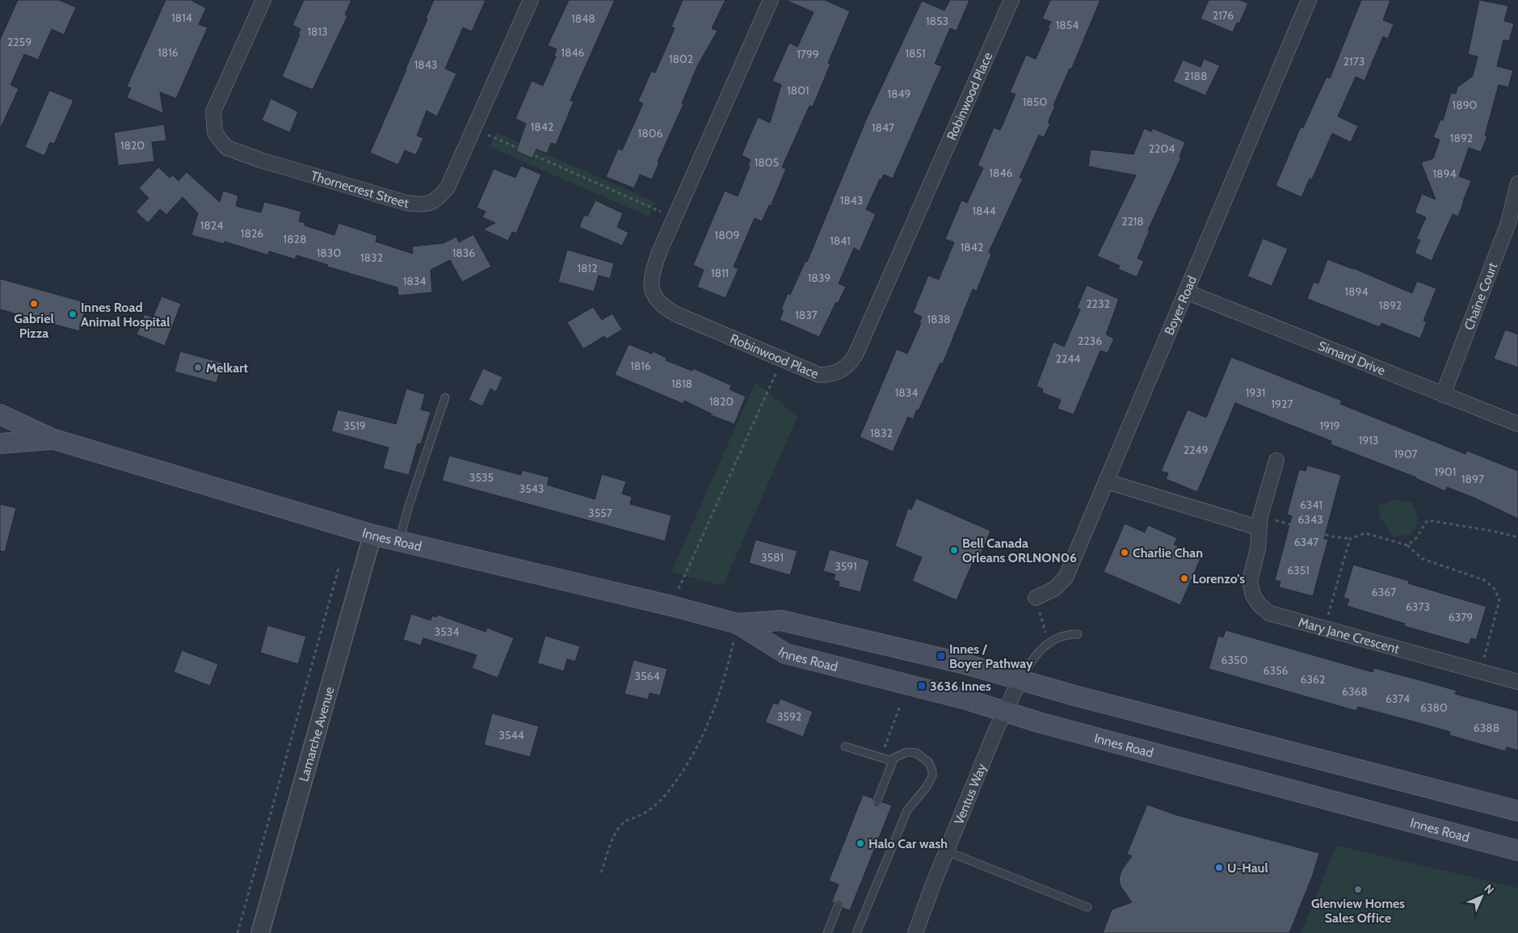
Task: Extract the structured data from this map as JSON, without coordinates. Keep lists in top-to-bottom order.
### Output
{
  "streets": {
    "main road": ["Innes Road"],
    "street": [
      "Robinwood Place",
      "Thornecrest Street",
      "Chaîne Court",
      "Boyer Road",
      "Simard Drive",
      "Mary Jane Crescent",
      "Lamarche Avenue",
      "Ventus Way"
    ]
  },
  "crossings": [
    ["Chaîne Court", "Simard Drive"],
    ["Boyer Road", "Simard Drive"],
    ["Innes Road", "Lamarche Avenue"],
    ["Innes Road", "Ventus Way"]
  ],
  "places": {
    "other": [
      "Gabriel Pizza",
      "Innes Road Animal Hospital",
      "Melkart",
      "Bell Canada Orleans ORLNON06",
      "Charlie Chan",
      "Lorenzo's",
      "Halo Car wash",
      "U-Haul",
      "Glenview Homes Sales Office"
    ],
    "transit": ["Innes / Boyer Pathway", "3636 Innes"]
  },
  "house_numbers": [
    "2176",
    "1814",
    "1848",
    "1853",
    "1854",
    "1813",
    "2259",
    "1816",
    "1846",
    "1851",
    "1799",
    "1802",
    "2173",
    "1843",
    "2188",
    "1801",
    "1849",
    "1850",
    "1890",
    "1842",
    "1847",
    "1806",
    "1892",
    "1820",
    "2204",
    "1805",
    "1846",
    "1894",
    "1843",
    "1844",
    "2218",
    "1824",
    "1826",
    "1809",
    "1828",
    "1841",
    "1842",
    "1830",
    "1836",
    "1832",
    "1812",
    "1811",
    "1839",
    "1834",
    "1894",
    "2232",
    "1892",
    "1837",
    "1838",
    "2236",
    "2244",
    "1816",
    "1818",
    "1834",
    "1931",
    "1820",
    "1927",
    "3519",
    "1919",
    "1832",
    "1913",
    "2249",
    "1907",
    "1901",
    "3535",
    "1897",
    "3543",
    "6341",
    "3557",
    "6343",
    "6347",
    "3581",
    "3591",
    "6351",
    "6367",
    "6373",
    "6379",
    "3534",
    "6350",
    "6356",
    "3564",
    "6362",
    "6368",
    "6374",
    "6380",
    "3592",
    "6388",
    "3544"
  ],
  "north": "top right"
}
